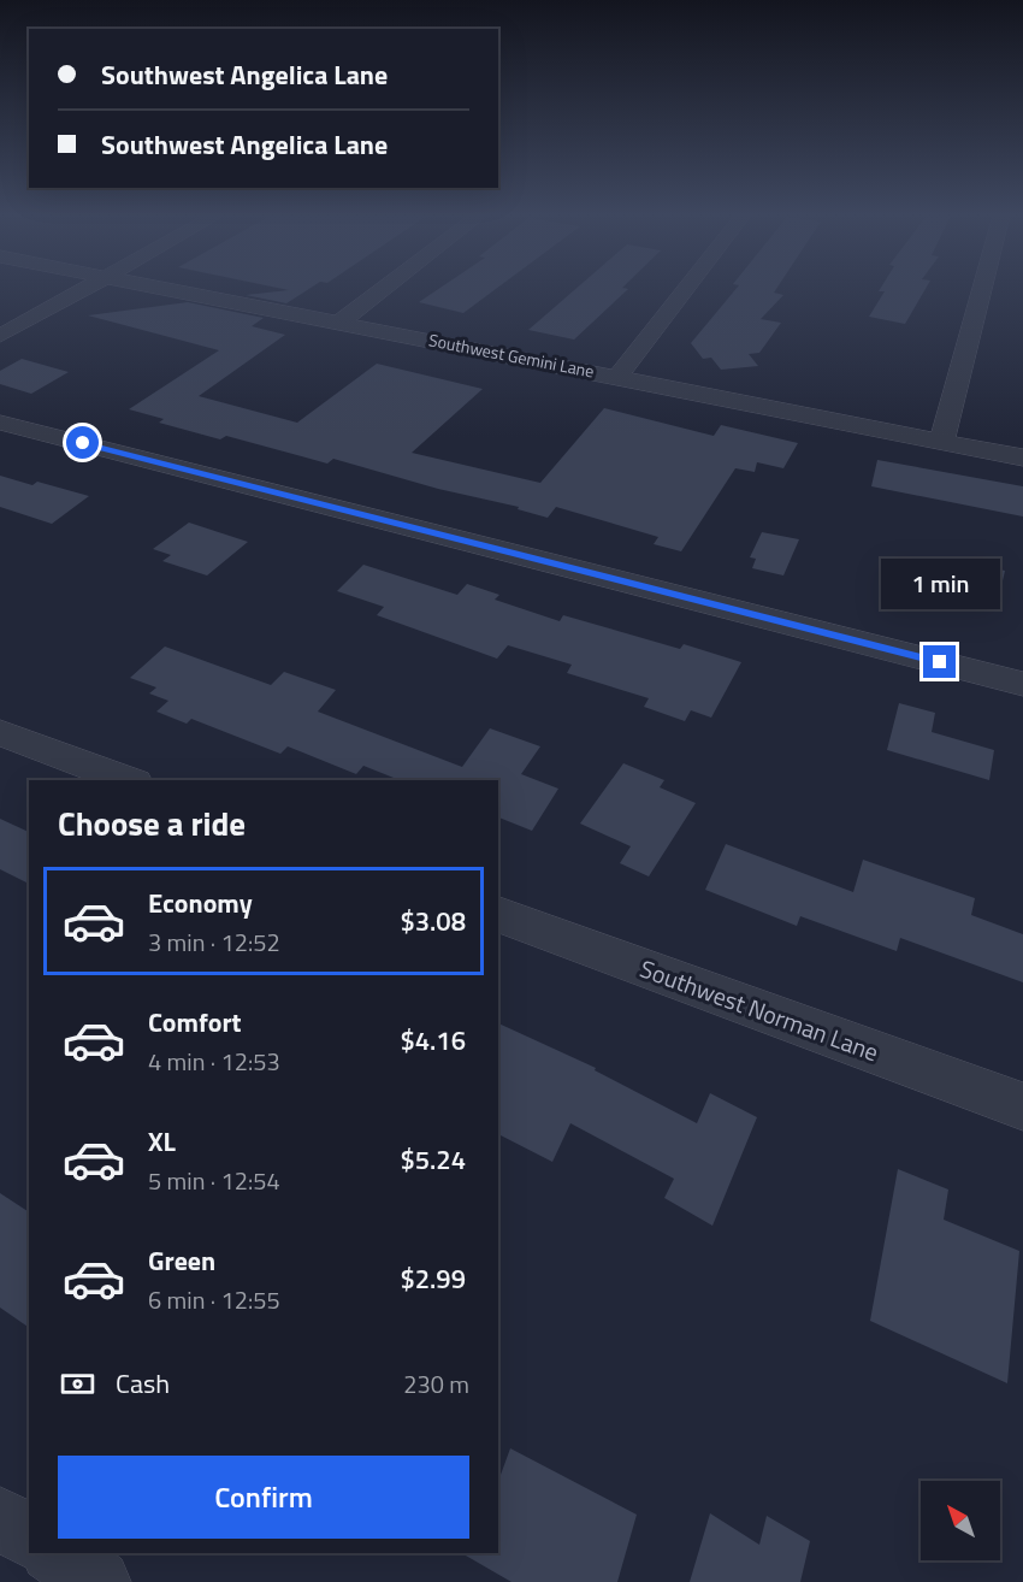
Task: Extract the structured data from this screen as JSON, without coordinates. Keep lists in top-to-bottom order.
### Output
{
  "streets": {
    "street": ["Southwest Gemini Lane", "Southwest Norman Lane"]
  },
  "north": "top left",
  "page": {
    "banner": ["Southwest Angelica Lane", "Southwest Angelica Lane"],
    "bubble": "1 min",
    "heading": "Choose a ride",
    "list": [
      {
        "name": "Economy",
        "note": "3 min · 12:52",
        "value": "$3.08"
      },
      {
        "name": "Comfort",
        "note": "4 min · 12:53",
        "value": "$4.16"
      },
      {
        "name": "XL",
        "note": "5 min · 12:54",
        "value": "$5.24"
      },
      {
        "name": "Green",
        "note": "6 min · 12:55",
        "value": "$2.99"
      }
    ],
    "pay": ["Cash", "230 m"],
    "buttons": "Confirm"
  }
}
